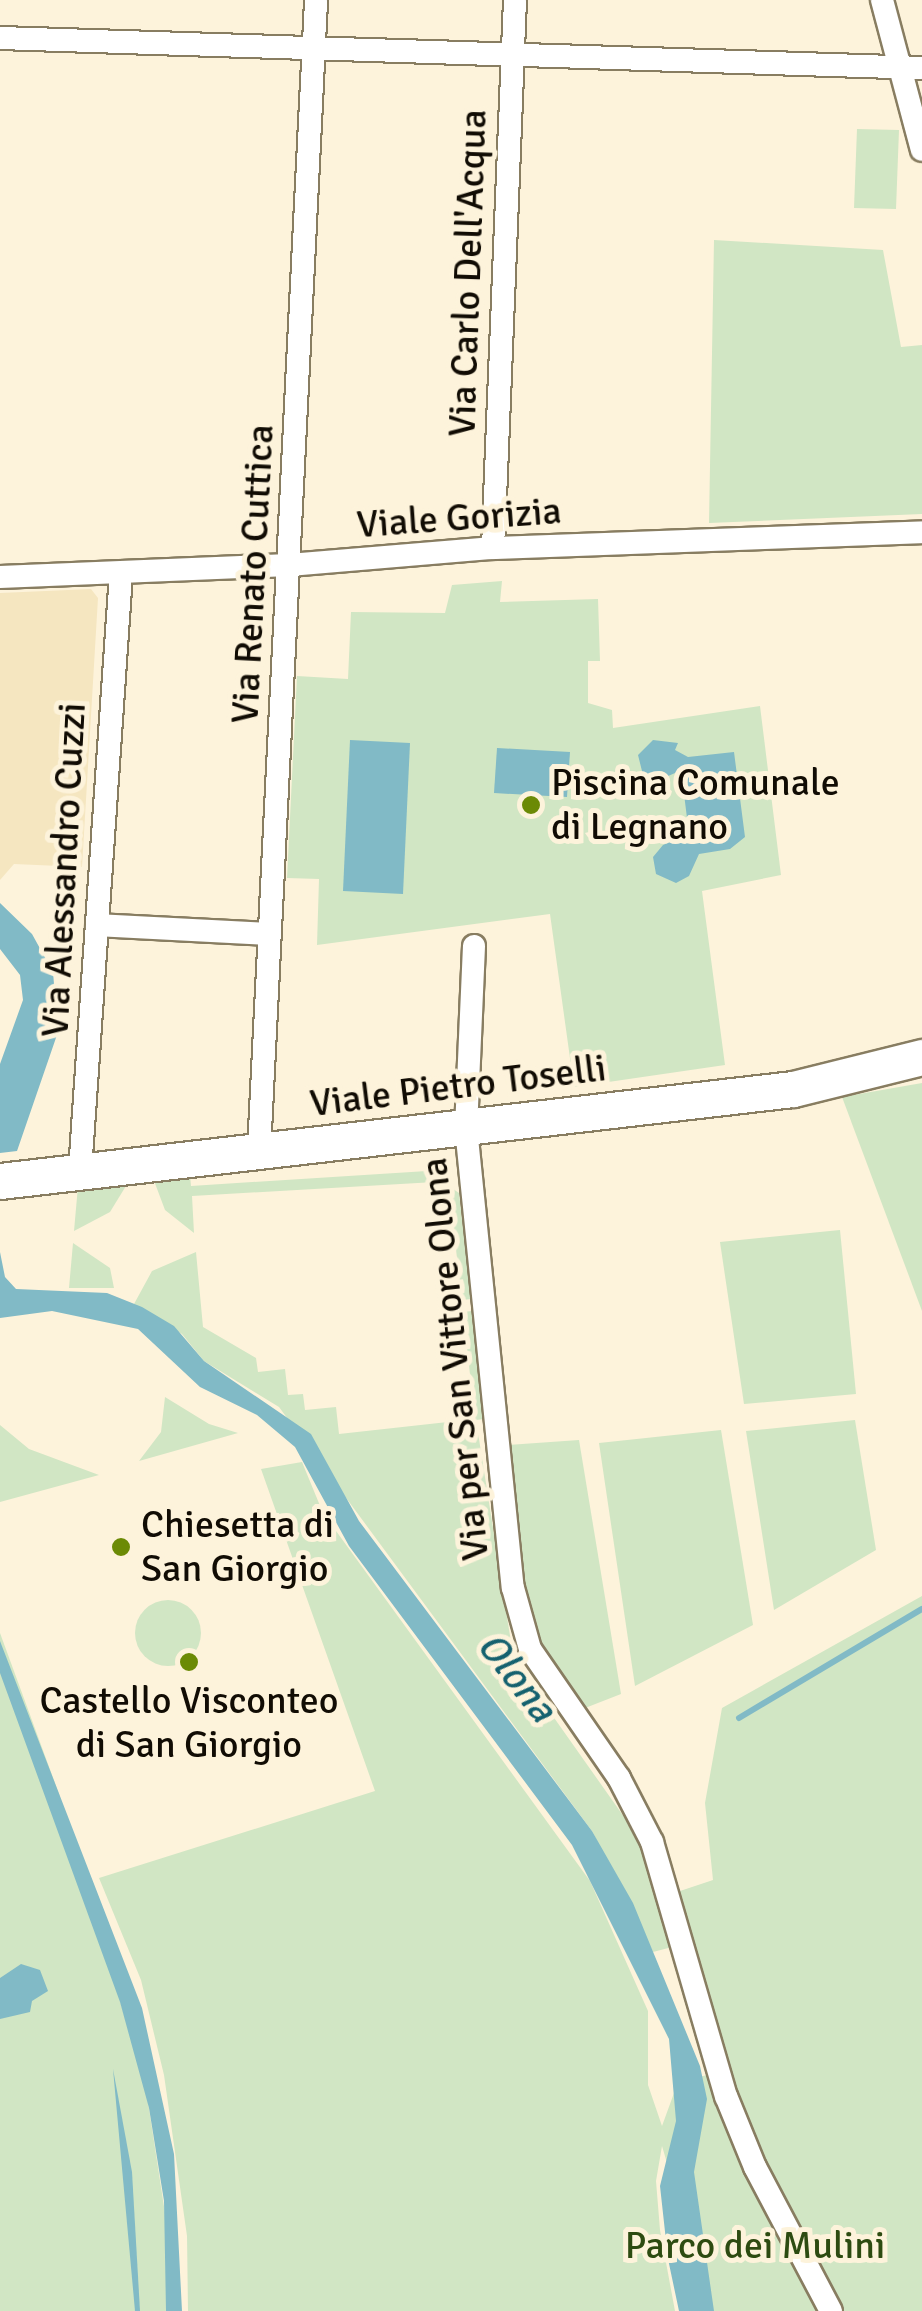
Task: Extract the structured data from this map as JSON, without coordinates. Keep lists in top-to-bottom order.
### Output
{
  "streets": {
    "main road": ["Viale Pietro Toselli"],
    "street": [
      "Via Carlo Dell'Acqua",
      "Viale Gorizia",
      "Via Renato Cuttica",
      "Via Alessandro Cuzzi",
      "Via per San Vittore Olona"
    ]
  },
  "crossings": [
    ["Via Carlo Dell'Acqua", "Viale Gorizia"],
    ["Viale Gorizia", "Via Renato Cuttica"],
    ["Viale Gorizia", "Via Alessandro Cuzzi"],
    ["Via Renato Cuttica", "Viale Pietro Toselli"],
    ["Via Alessandro Cuzzi", "Viale Pietro Toselli"],
    ["Viale Pietro Toselli", "Via per San Vittore Olona"]
  ],
  "water": ["Olona"],
  "parks": ["Parco dei Mulini"],
  "places": ["Piscina Comunale di Legnano", "Chiesetta di San Giorgio", "Castello Visconteo di San Giorgio"]
}
